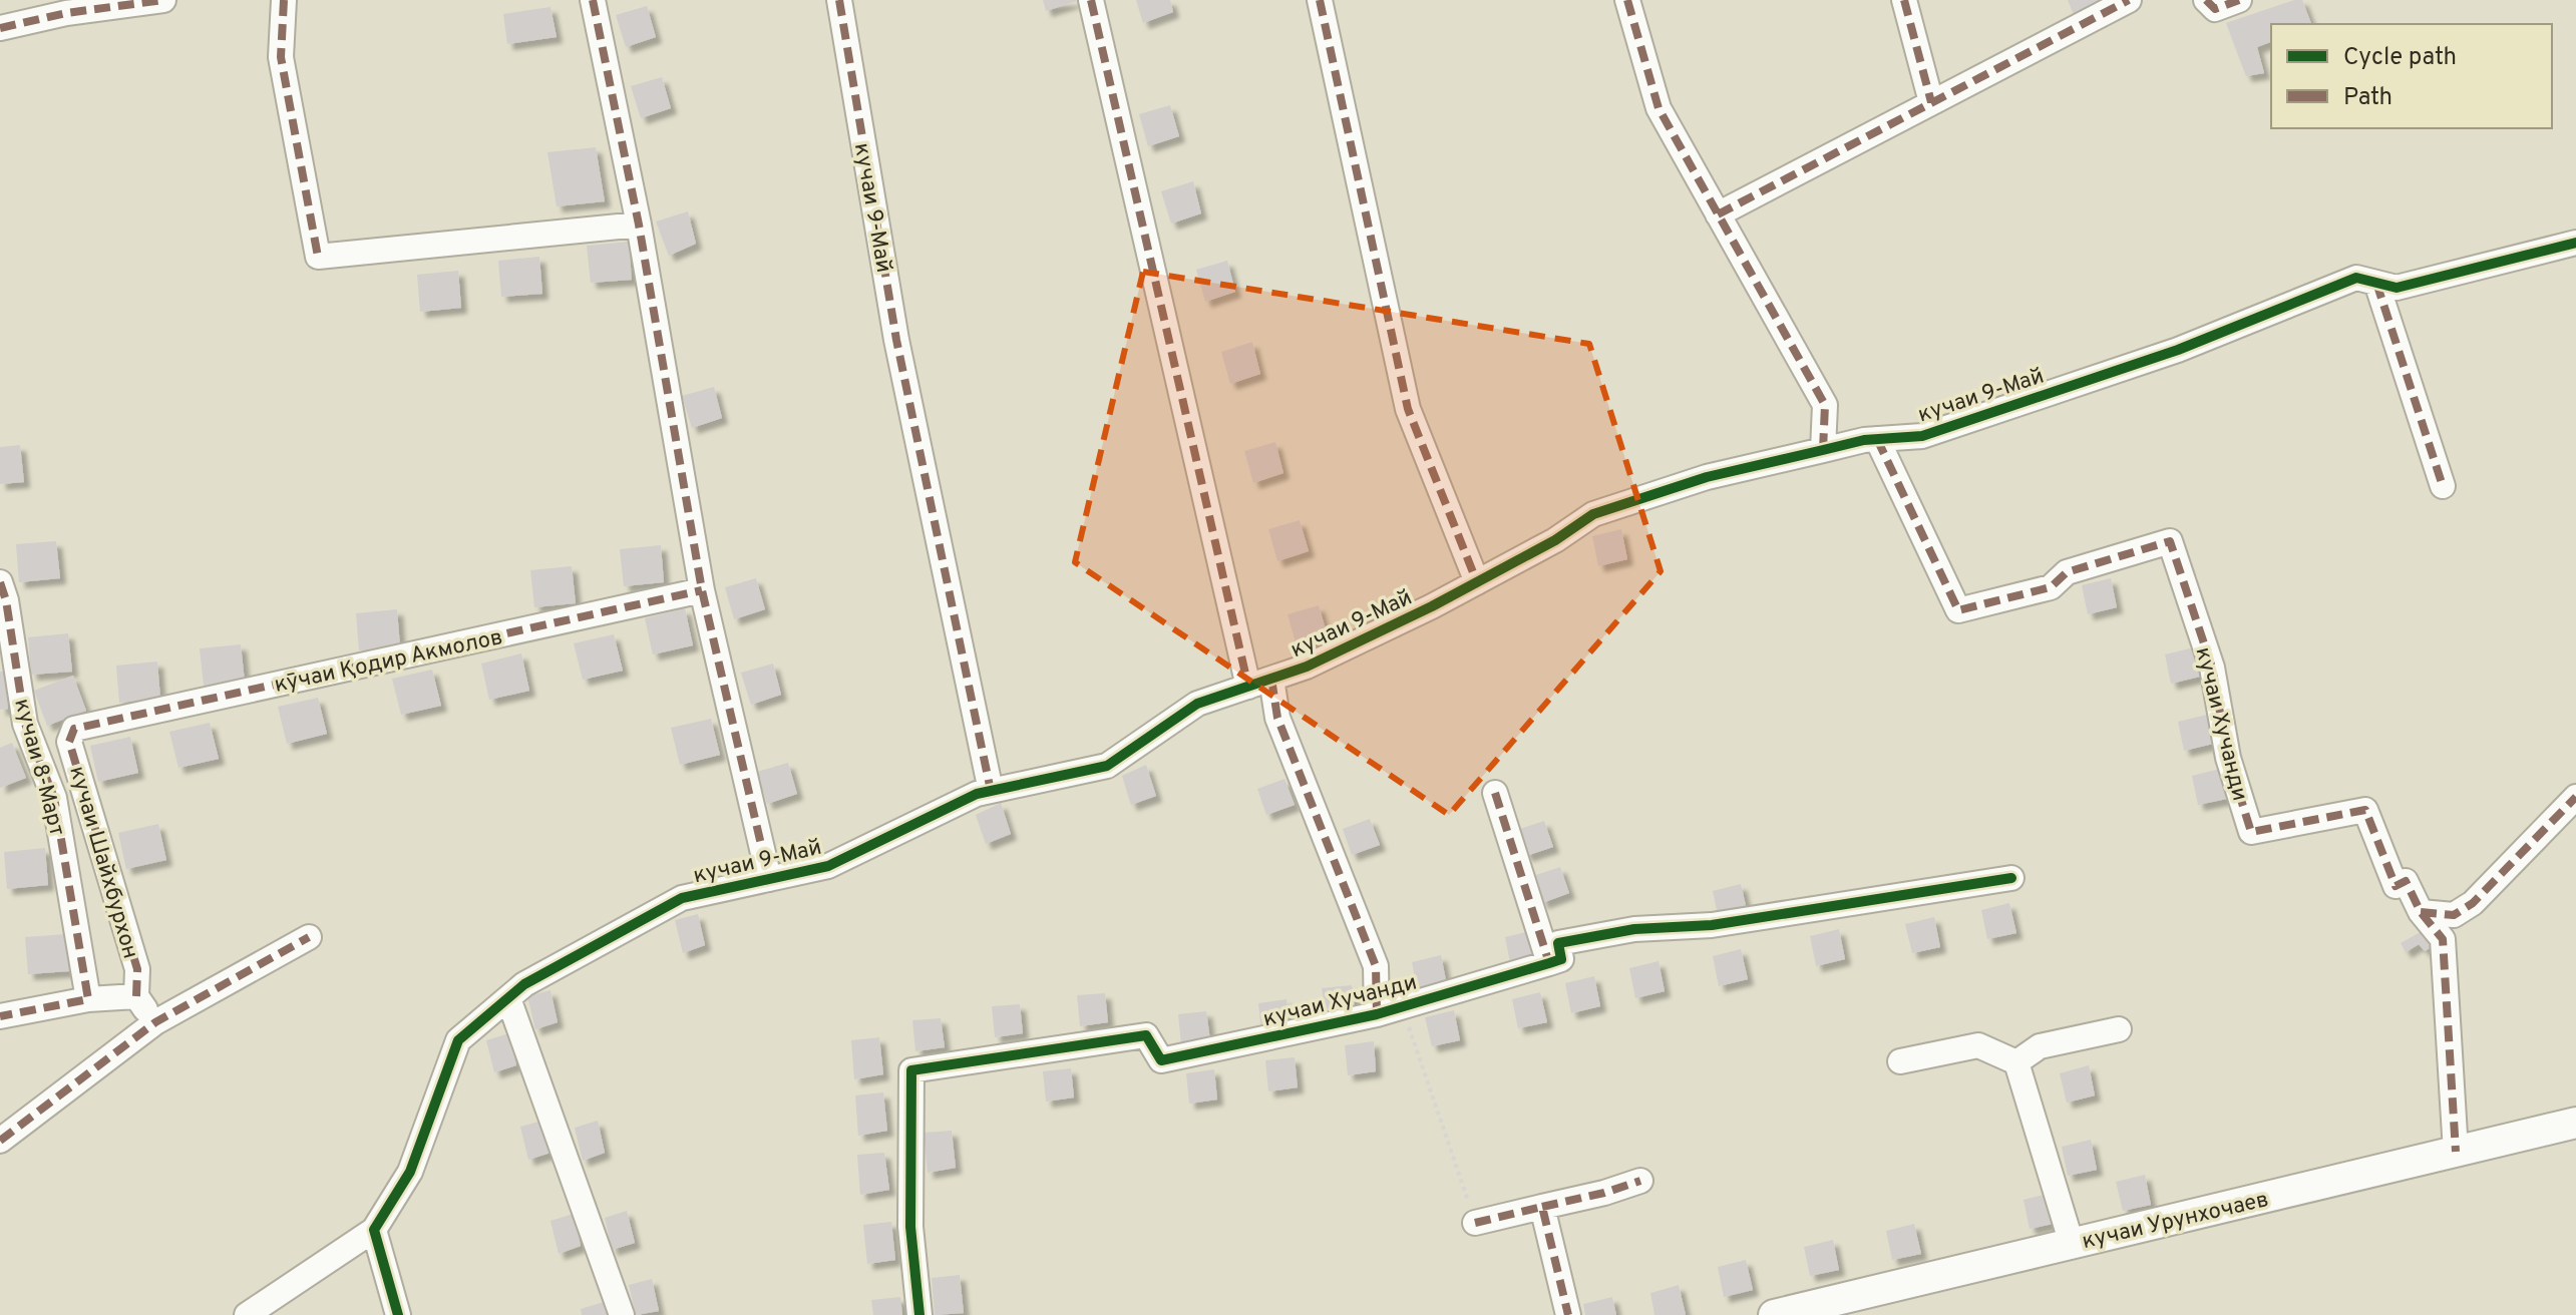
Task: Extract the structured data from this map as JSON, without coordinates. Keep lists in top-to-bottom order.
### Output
{
  "streets": {
    "street": [
      "кучаи 9-Май",
      "кӯчаи Қодир Акмолов",
      "кучаи Хучанди",
      "кучаи 8-Март",
      "кучаи Шайхбурхон",
      "кучаи Урунхочаев"
    ]
  },
  "crossings": [
    ["кучаи 9-Май", "кучаи Хучанди"],
    ["кӯчаи Қодир Акмолов", "кучаи Шайхбурхон"],
    ["кучаи Хучанди", "кучаи Урунхочаев"]
  ],
  "legend": ["Cycle path", "Path"]
}
